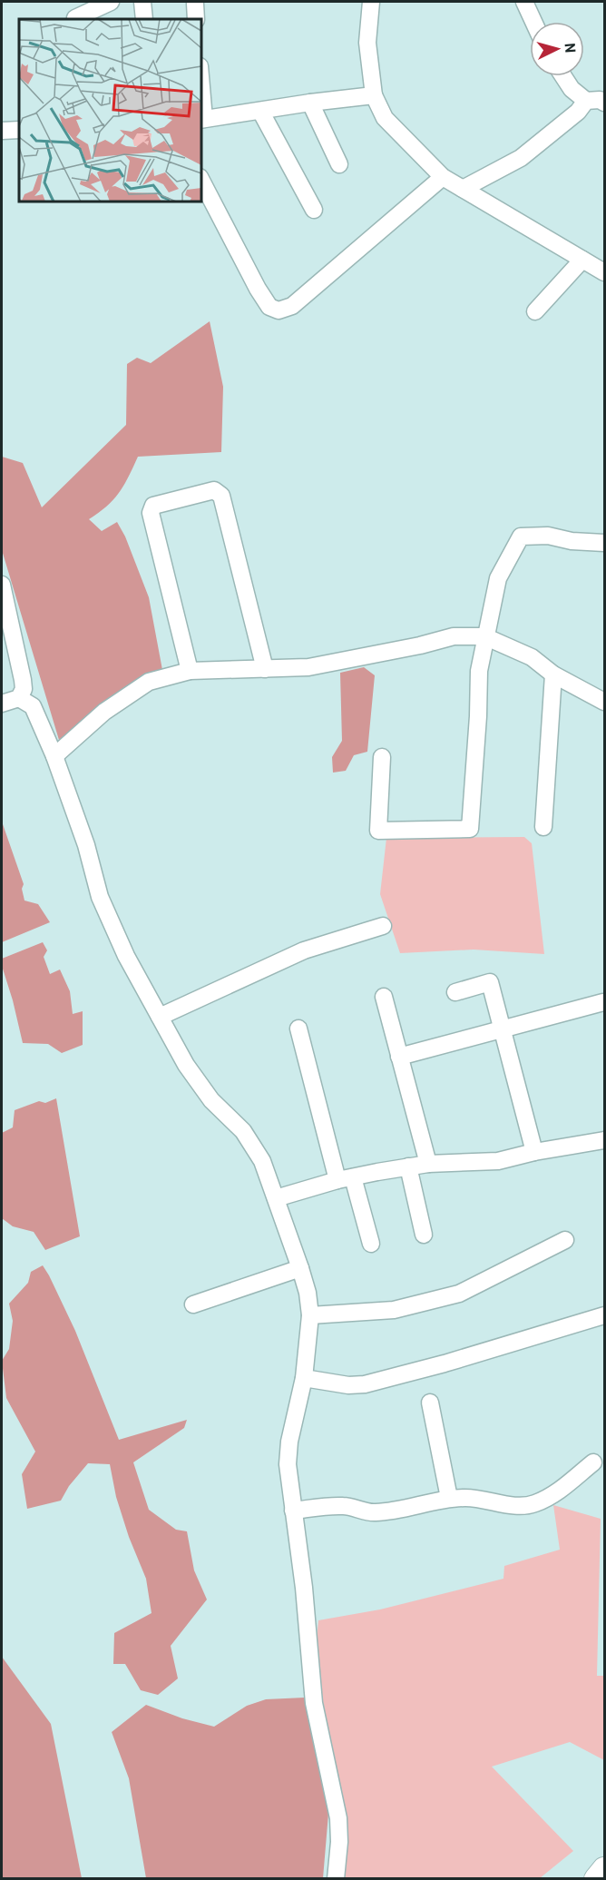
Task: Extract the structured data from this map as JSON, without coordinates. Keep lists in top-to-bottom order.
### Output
{
  "north": "right"
}
